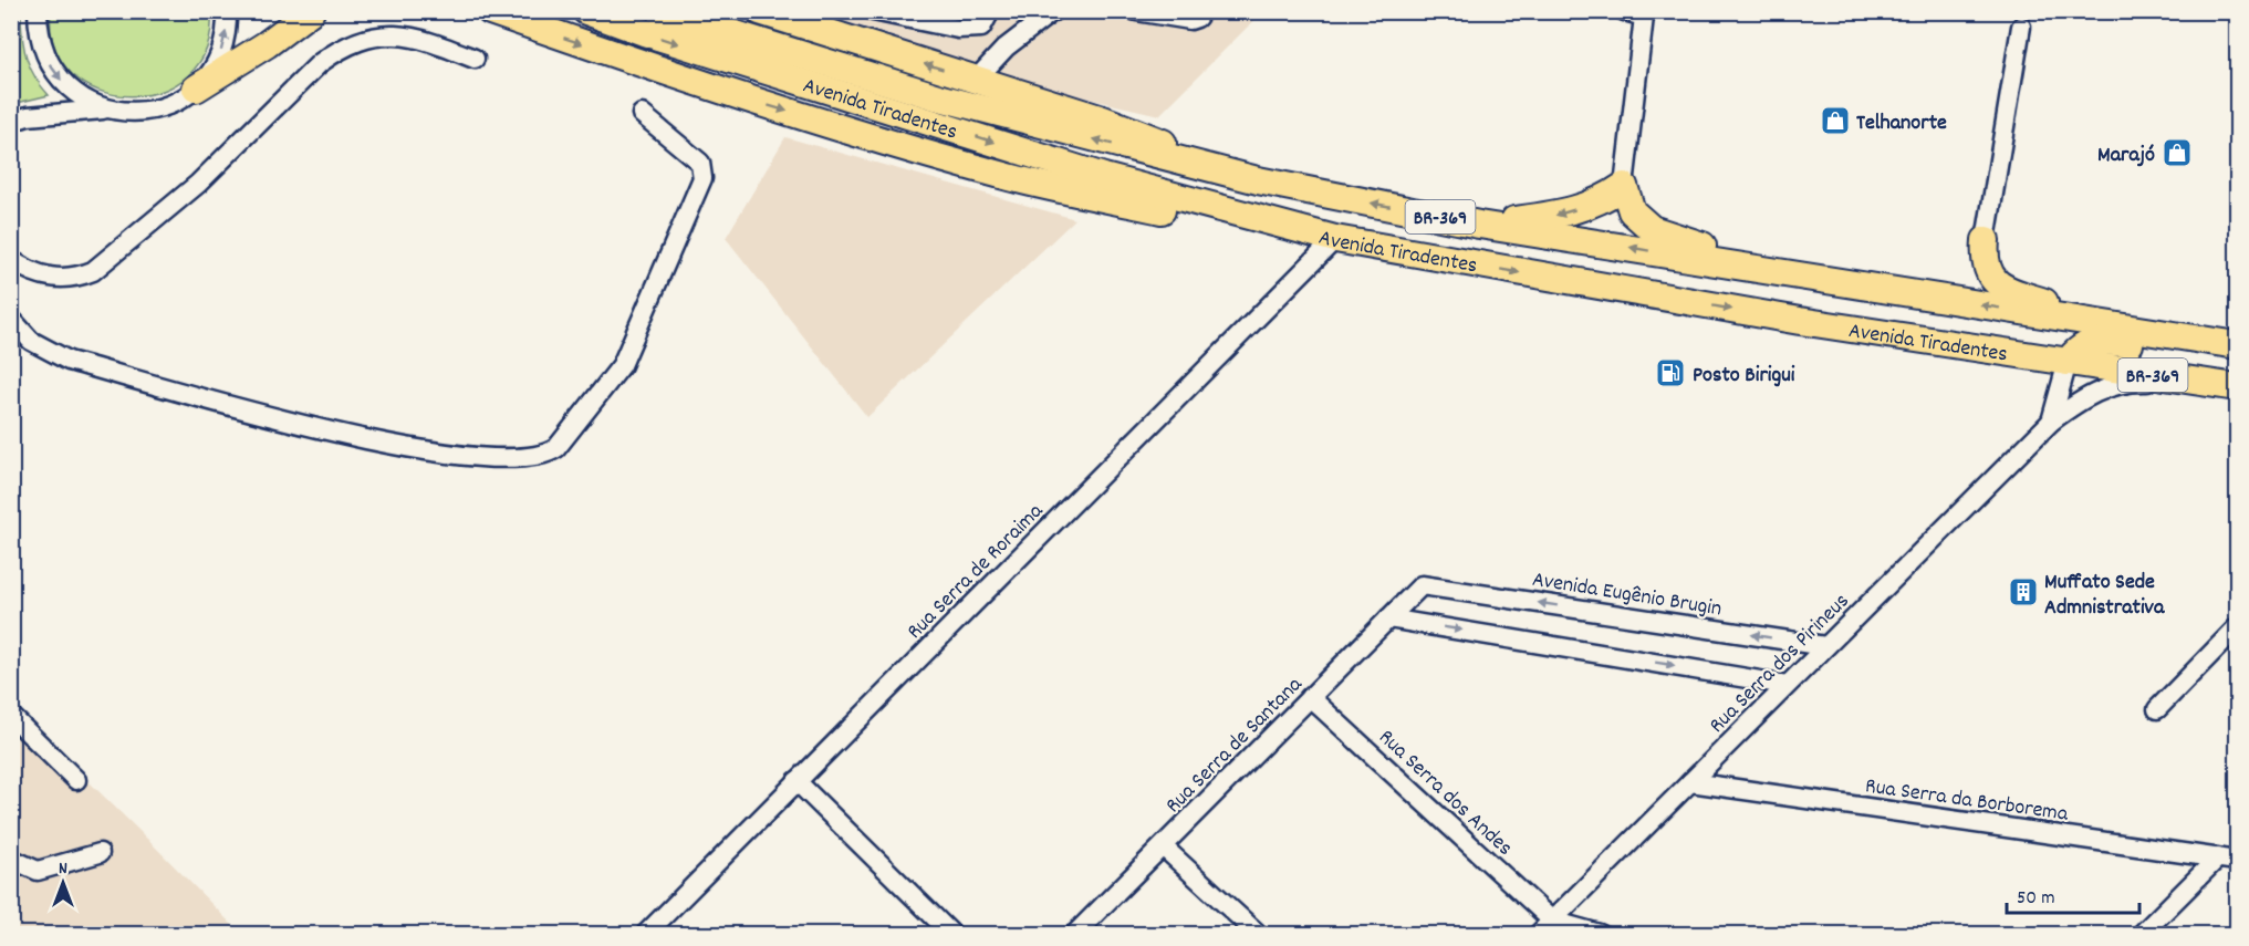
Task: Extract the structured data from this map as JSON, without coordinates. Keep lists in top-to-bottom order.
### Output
{
  "streets": {
    "highway": ["Avenida Tiradentes", "BR-369"],
    "street": [
      "Rua Serra de Roraima",
      "Avenida Eugênio Brugin",
      "Rua Serra dos Pirineus",
      "Rua Serra de Santana",
      "Rua Serra dos Andes",
      "Rua Serra da Borborema"
    ]
  },
  "crossings": [
    ["Avenida Tiradentes", "Rua Serra de Roraima"],
    ["Avenida Tiradentes", "Rua Serra dos Pirineus"],
    ["Avenida Eugênio Brugin", "Rua Serra dos Pirineus"],
    ["Avenida Eugênio Brugin", "Rua Serra de Santana"],
    ["Rua Serra dos Pirineus", "Rua Serra dos Andes"],
    ["Rua Serra dos Pirineus", "Rua Serra da Borborema"],
    ["Rua Serra de Santana", "Rua Serra dos Andes"]
  ],
  "places": {
    "shop": ["Telhanorte", "Marajó"],
    "fuel station": ["Posto Birigui"],
    "building": ["Muffato Sede Admnistrativa"]
  },
  "scale_bar": "50 m",
  "north": "top"
}
